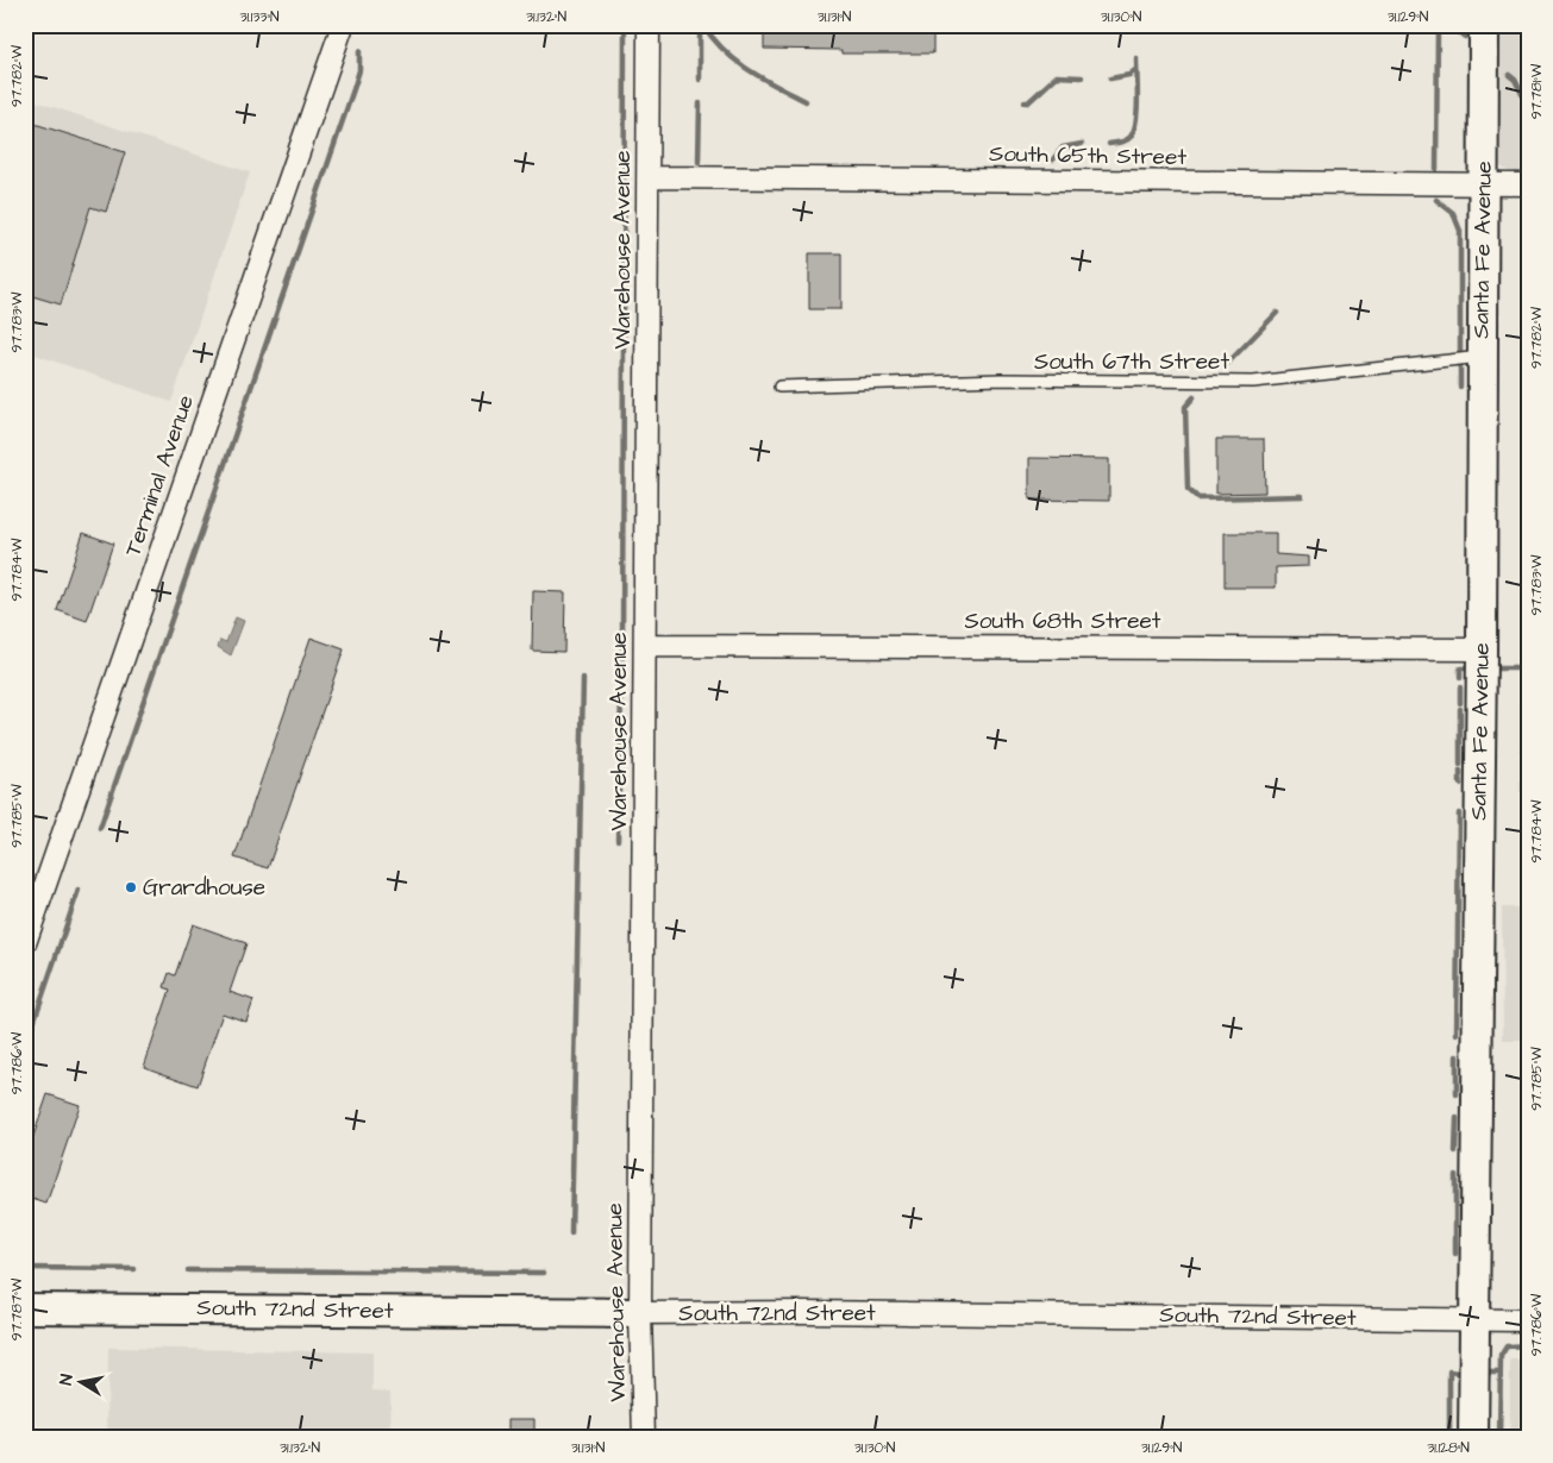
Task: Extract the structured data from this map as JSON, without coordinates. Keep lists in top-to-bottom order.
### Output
{
  "streets": {
    "street": [
      "South 65th Street",
      "Warehouse Avenue",
      "Santa Fe Avenue",
      "Terminal Avenue",
      "South 68th Street",
      "South 72nd Street"
    ],
    "lane": ["South 67th Street"]
  },
  "crossings": [
    ["South 65th Street", "Warehouse Avenue"],
    ["South 65th Street", "Santa Fe Avenue"],
    ["Warehouse Avenue", "South 68th Street"],
    ["Warehouse Avenue", "South 72nd Street"],
    ["Santa Fe Avenue", "South 67th Street"],
    ["Santa Fe Avenue", "South 68th Street"],
    ["Santa Fe Avenue", "South 72nd Street"]
  ],
  "places": ["Grardhouse"],
  "north": "left",
  "coordinates": [
    "31.133°N",
    "31.132°N",
    "31.131°N",
    "31.130°N",
    "31.129°N",
    "97.782°W",
    "97.781°W",
    "97.783°W",
    "97.784°W",
    "97.785°W",
    "97.786°W",
    "97.787°W",
    "31.128°N"
  ]
}
